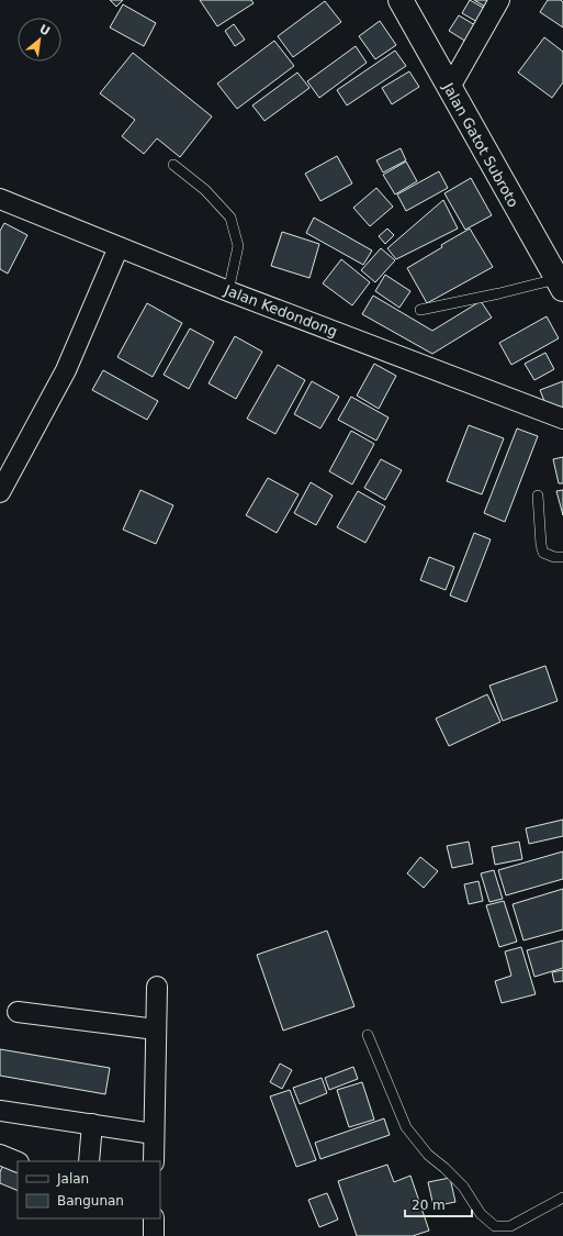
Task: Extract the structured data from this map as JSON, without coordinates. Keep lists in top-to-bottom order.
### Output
{
  "streets": {
    "main road": ["Jalan Gatot Subroto"],
    "street": ["Jalan Kedondong"]
  },
  "legend": ["Jalan", "Bangunan"],
  "scale_bar": "20 m",
  "north": "top right"
}
